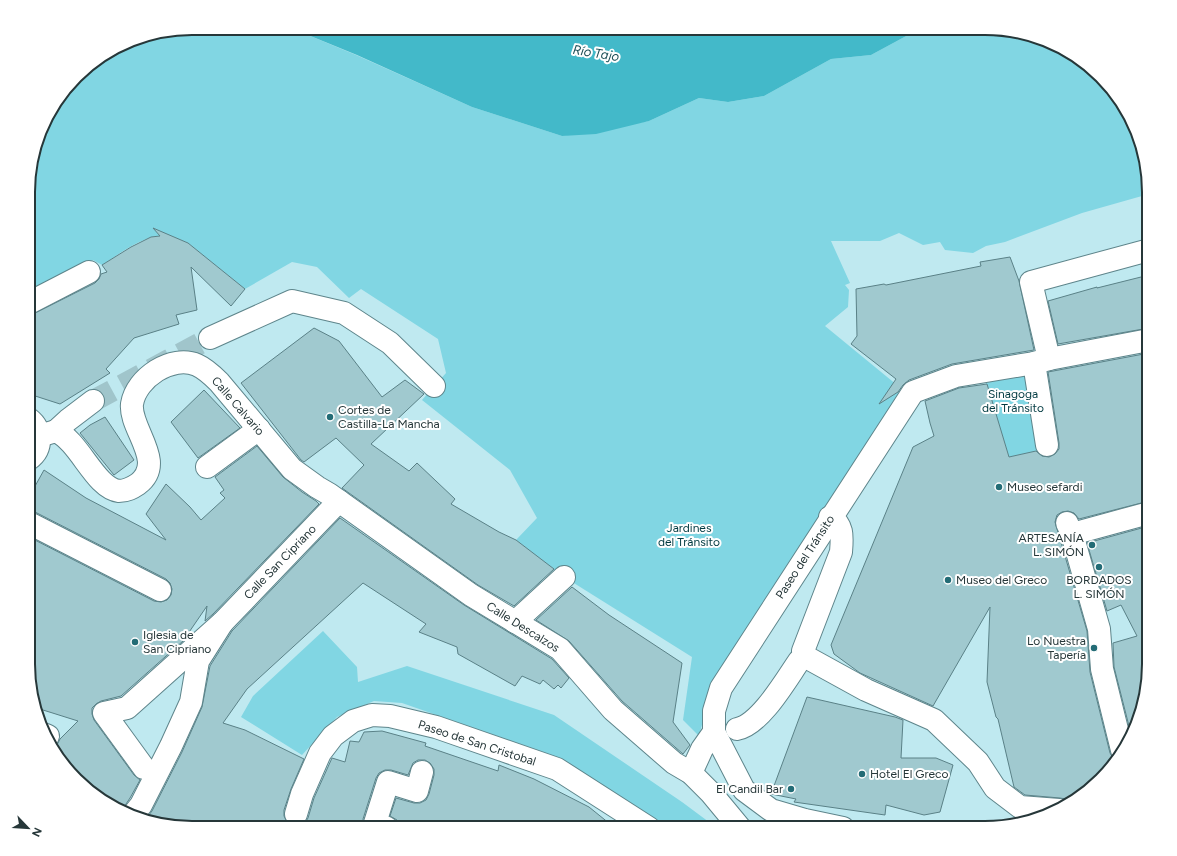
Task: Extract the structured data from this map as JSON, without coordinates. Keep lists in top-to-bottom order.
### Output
{
  "streets": {
    "street": [
      "Calle Calvario",
      "Paseo del Tránsito",
      "Calle San Cipriano",
      "Calle Descalzos",
      "Paseo de San Cristobal"
    ]
  },
  "crossings": [
    ["Calle Calvario", "Calle San Cipriano"],
    ["Calle Calvario", "Calle Descalzos"],
    ["Calle San Cipriano", "Calle Descalzos"]
  ],
  "water": ["Río Tajo"],
  "parks": ["Sinagoga del Tránsito", "Jardines del Tránsito"],
  "places": [
    "Cortes de Castilla-La Mancha",
    "Museo sefardi",
    "ARTESANÍA L. SIMÓN",
    "BORDADOS L. SIMÓN",
    "Museo del Greco",
    "Iglesia de San Cipriano",
    "Lo Nuestra Tapería",
    "Hotel El Greco",
    "El Candil Bar"
  ],
  "north": "bottom right"
}
